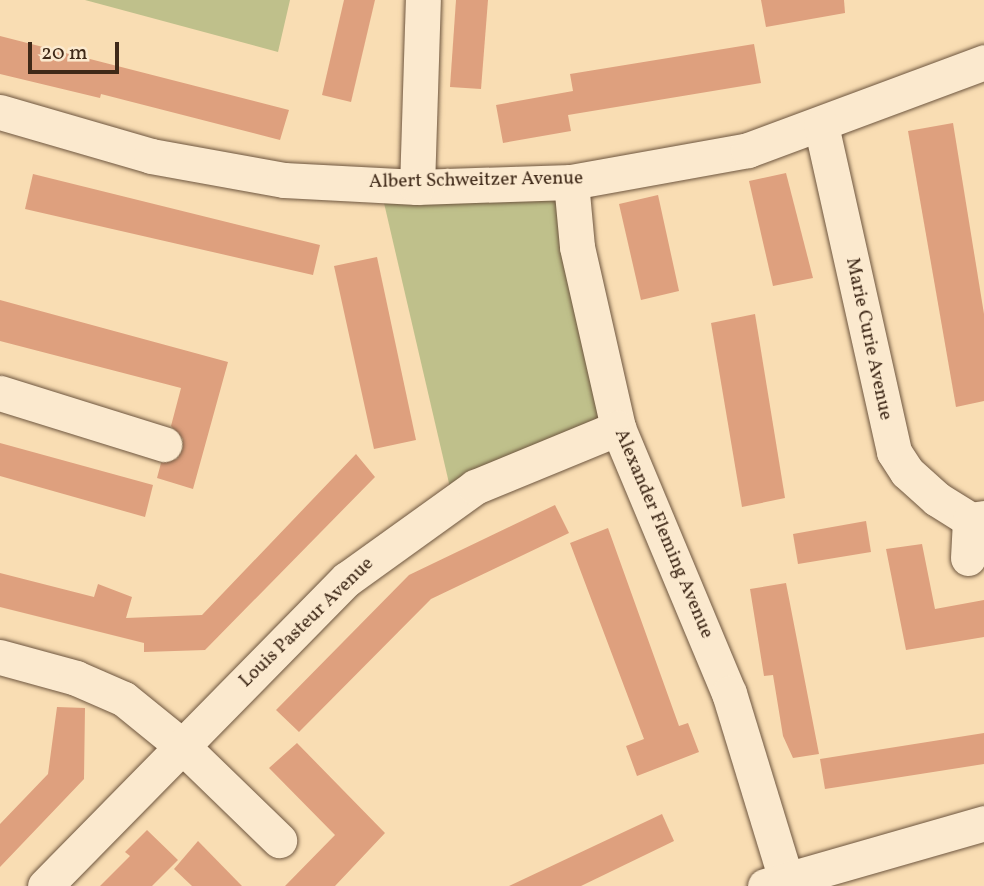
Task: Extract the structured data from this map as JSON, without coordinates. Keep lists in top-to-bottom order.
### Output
{
  "streets": {
    "street": [
      "Albert Schweitzer Avenue",
      "Marie Curie Avenue",
      "Alexander Fleming Avenue",
      "Louis Pasteur Avenue"
    ]
  },
  "crossings": [
    ["Albert Schweitzer Avenue", "Marie Curie Avenue"],
    ["Albert Schweitzer Avenue", "Alexander Fleming Avenue"],
    ["Alexander Fleming Avenue", "Louis Pasteur Avenue"]
  ],
  "scale_bar": "20 m"
}
